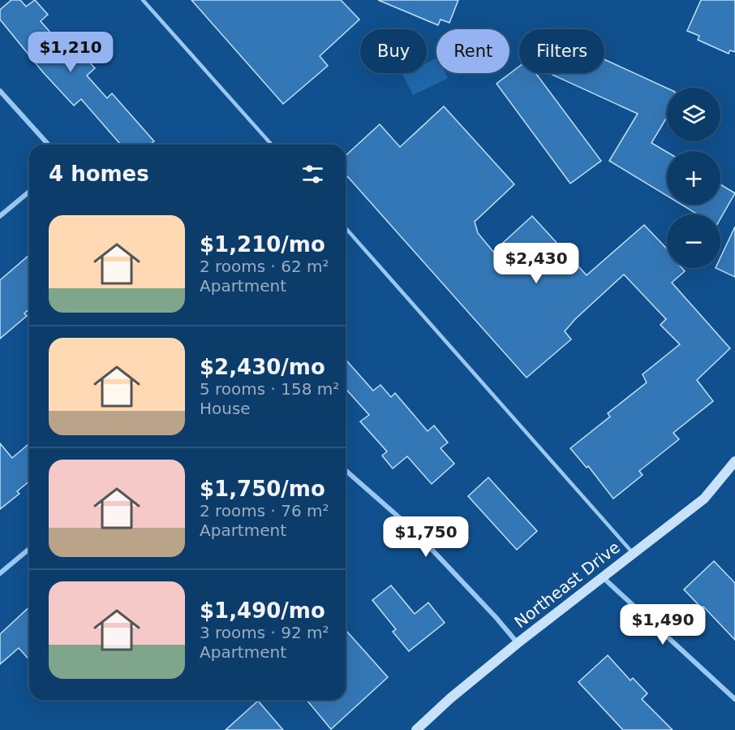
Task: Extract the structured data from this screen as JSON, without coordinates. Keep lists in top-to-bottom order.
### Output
{
  "streets": {
    "street": ["Northeast Drive"]
  },
  "page": {
    "chip": ["Buy", "Rent", "Filters"],
    "price": [
      "$1,210",
      "$2,430",
      "$1,750",
      "$1,490"
    ],
    "map_buttons": ["+", "−"],
    "heading": "4 homes",
    "list": [
      {
        "name": "$1,210/mo",
        "note": "2 rooms · 62 m² · Apartment"
      },
      {
        "name": "$2,430/mo",
        "note": "5 rooms · 158 m² · House"
      },
      {
        "name": "$1,750/mo",
        "note": "2 rooms · 76 m² · Apartment"
      },
      {
        "name": "$1,490/mo",
        "note": "3 rooms · 92 m² · Apartment"
      }
    ]
  }
}
